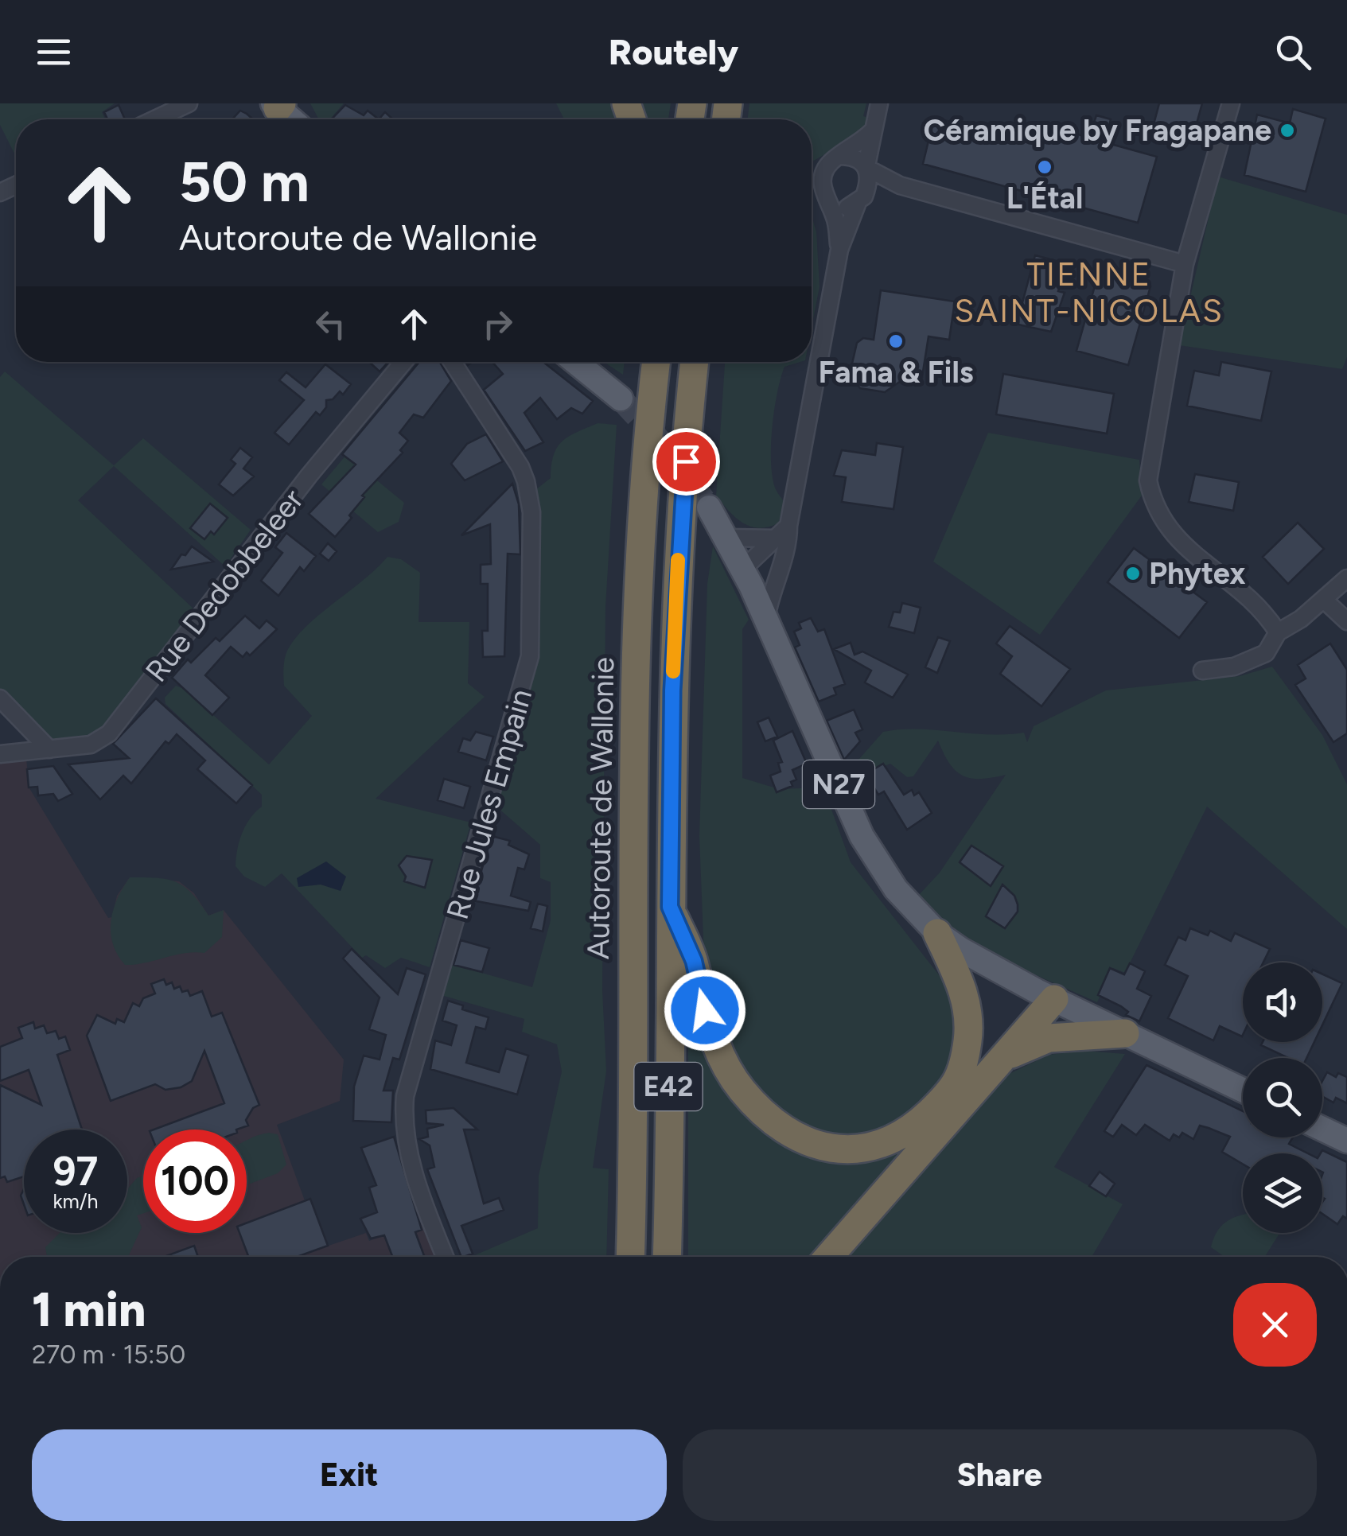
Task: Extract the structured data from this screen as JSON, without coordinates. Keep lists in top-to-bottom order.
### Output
{
  "streets": {
    "highway": ["Autoroute de Wallonie", "E42"],
    "main road": ["N27"],
    "street": ["Rue Dedobbeleer", "Rue Jules Empain"]
  },
  "districts": ["TIENNE SAINT-NICOLAS"],
  "places": [
    "Céramique by Fragapane",
    "L'Étal",
    "Fama & Fils",
    "Phytex"
  ],
  "page": {
    "header": "Routely",
    "turn": ["50 m", "Autoroute de Wallonie"],
    "speed": "97 km/h",
    "limit": "100",
    "heading": ["1 min", "270 m · 15:50"],
    "buttons": ["Exit", "Share"]
  }
}
